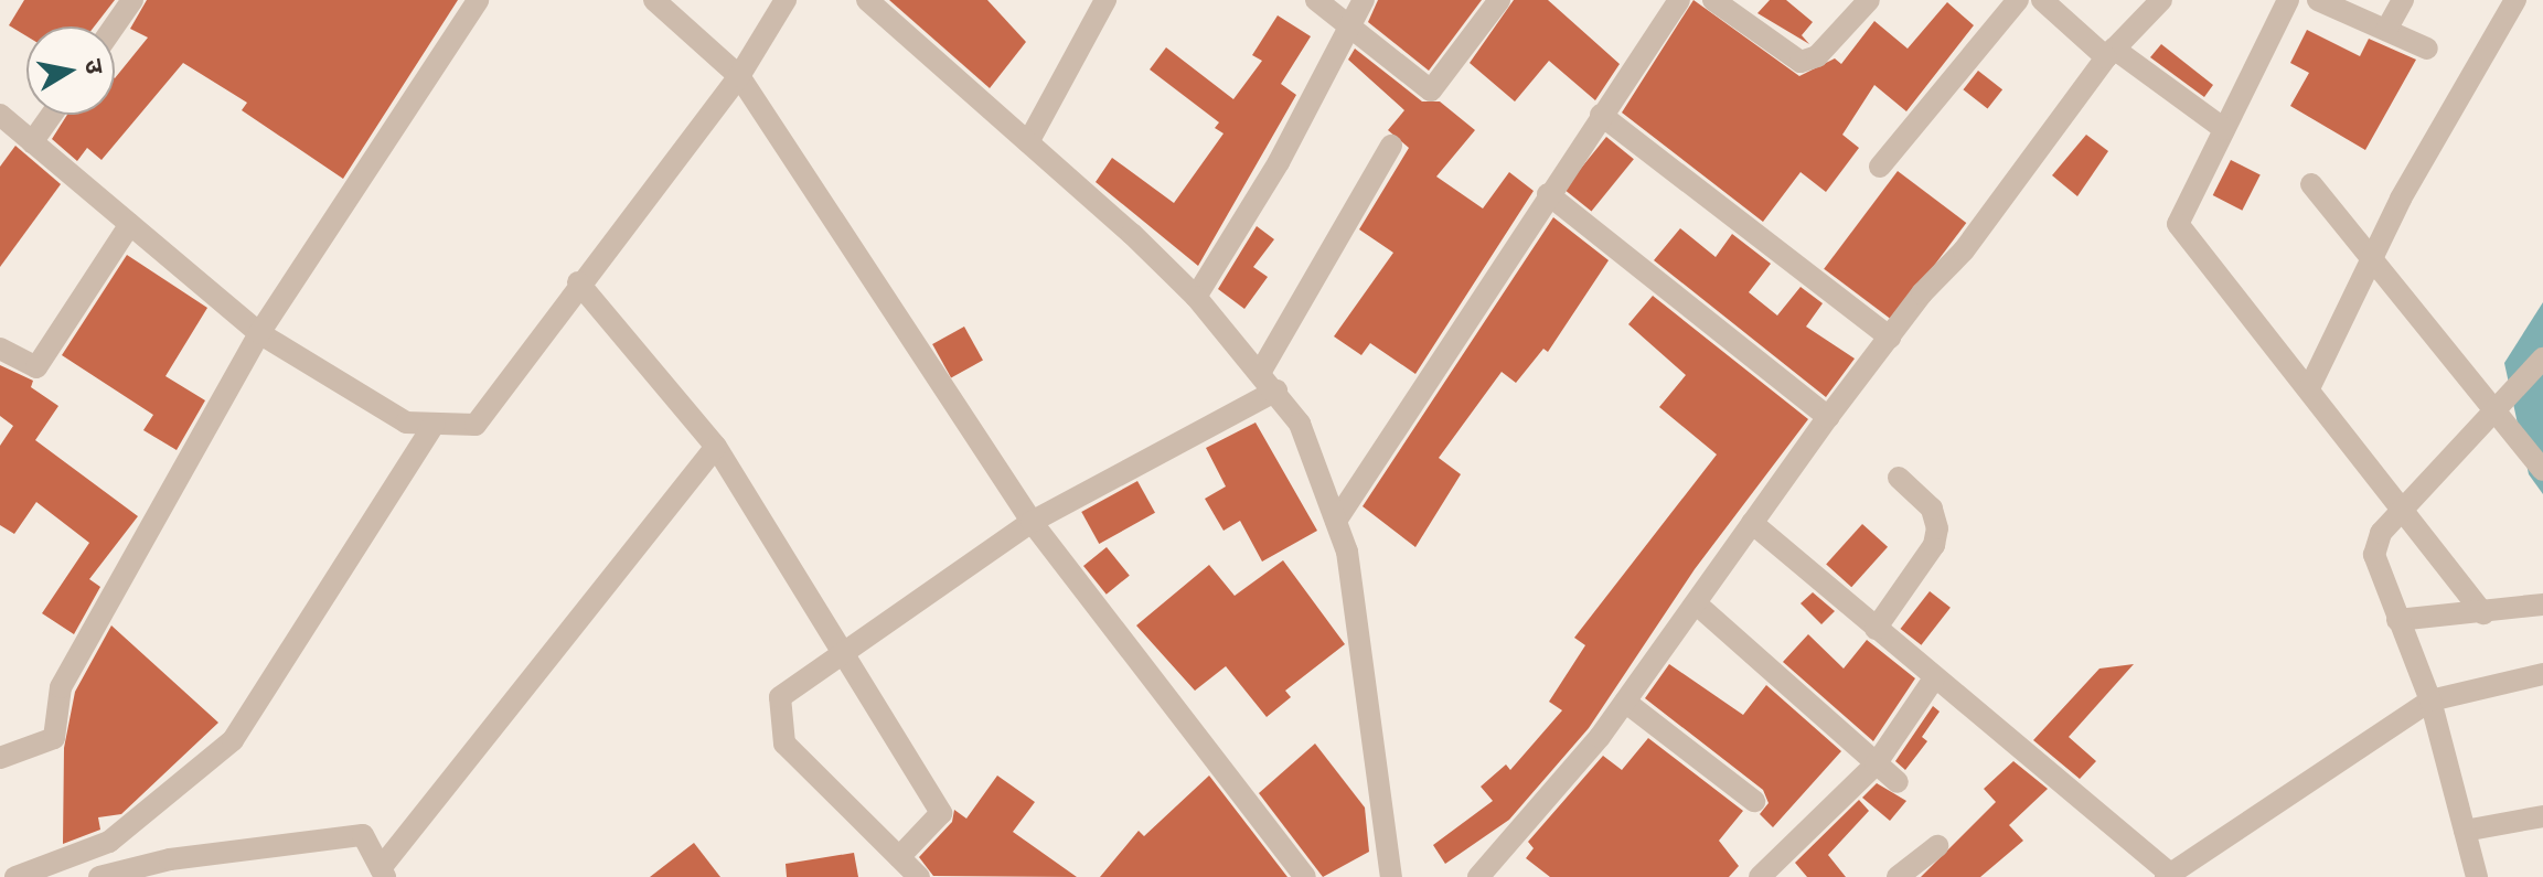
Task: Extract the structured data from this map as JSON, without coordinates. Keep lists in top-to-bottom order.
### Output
{
  "north": "right"
}
